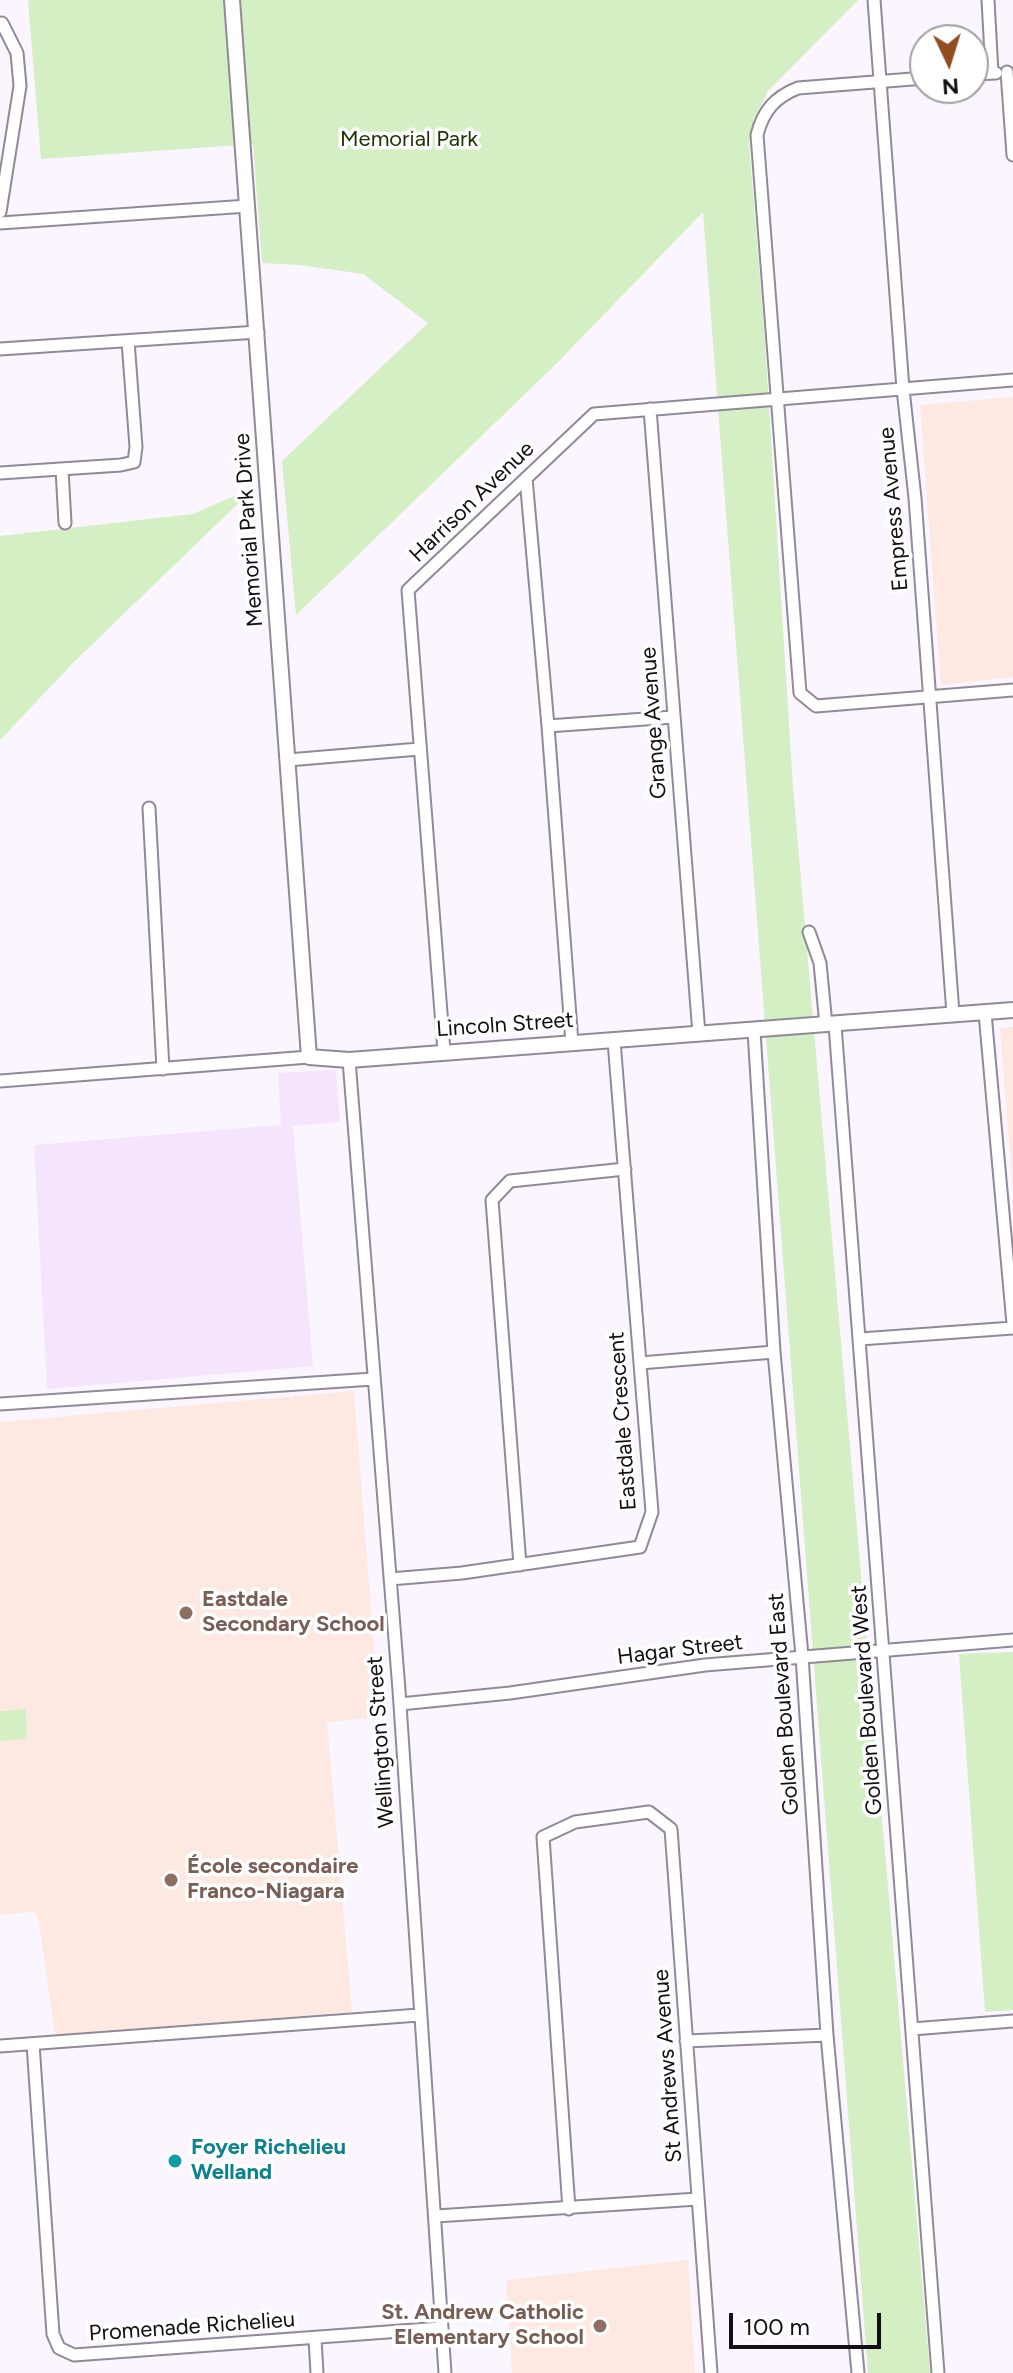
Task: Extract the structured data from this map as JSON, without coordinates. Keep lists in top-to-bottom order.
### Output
{
  "streets": {
    "main road": ["Memorial Park Drive", "Lincoln Street"],
    "street": [
      "Harrison Avenue",
      "Empress Avenue",
      "Grange Avenue",
      "Eastdale Crescent",
      "Hagar Street",
      "Golden Boulevard West",
      "Golden Boulevard East",
      "Wellington Street",
      "St Andrews Avenue",
      "Promenade Richelieu"
    ]
  },
  "crossings": [
    ["Harrison Avenue", "Empress Avenue"],
    ["Harrison Avenue", "Grange Avenue"],
    ["Harrison Avenue", "Lincoln Street"],
    ["Empress Avenue", "Lincoln Street"],
    ["Memorial Park Drive", "Lincoln Street"],
    ["Grange Avenue", "Lincoln Street"],
    ["Lincoln Street", "Eastdale Crescent"],
    ["Lincoln Street", "Golden Boulevard West"],
    ["Lincoln Street", "Golden Boulevard East"],
    ["Lincoln Street", "Wellington Street"],
    ["Eastdale Crescent", "Wellington Street"],
    ["Hagar Street", "Golden Boulevard West"],
    ["Hagar Street", "Golden Boulevard East"],
    ["Hagar Street", "Wellington Street"],
    ["Wellington Street", "Promenade Richelieu"]
  ],
  "parks": ["Memorial Park"],
  "places": [
    "Eastdale Secondary School",
    "École secondaire Franco-Niagara",
    "Foyer Richelieu Welland",
    "St. Andrew Catholic Elementary School"
  ],
  "scale_bar": "100 m",
  "north": "bottom"
}
